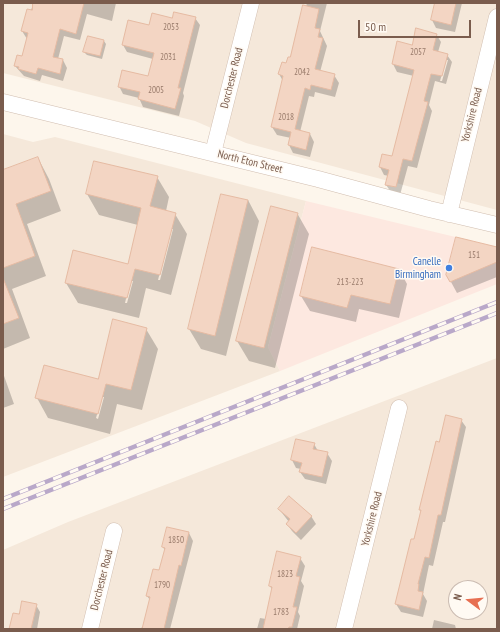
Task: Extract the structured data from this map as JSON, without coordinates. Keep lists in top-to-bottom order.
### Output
{
  "streets": {
    "street": ["Dorchester Road", "Yorkshire Road", "North Eton Street"]
  },
  "crossings": [
    ["Dorchester Road", "North Eton Street"],
    ["Yorkshire Road", "North Eton Street"]
  ],
  "places": ["Canelle Birmingham"],
  "house_numbers": [
    "2053",
    "2057",
    "2031",
    "2042",
    "2005",
    "2018",
    "151",
    "213-223",
    "1850",
    "1823",
    "1790",
    "1783"
  ],
  "scale_bar": "50 m",
  "north": "left"
}
